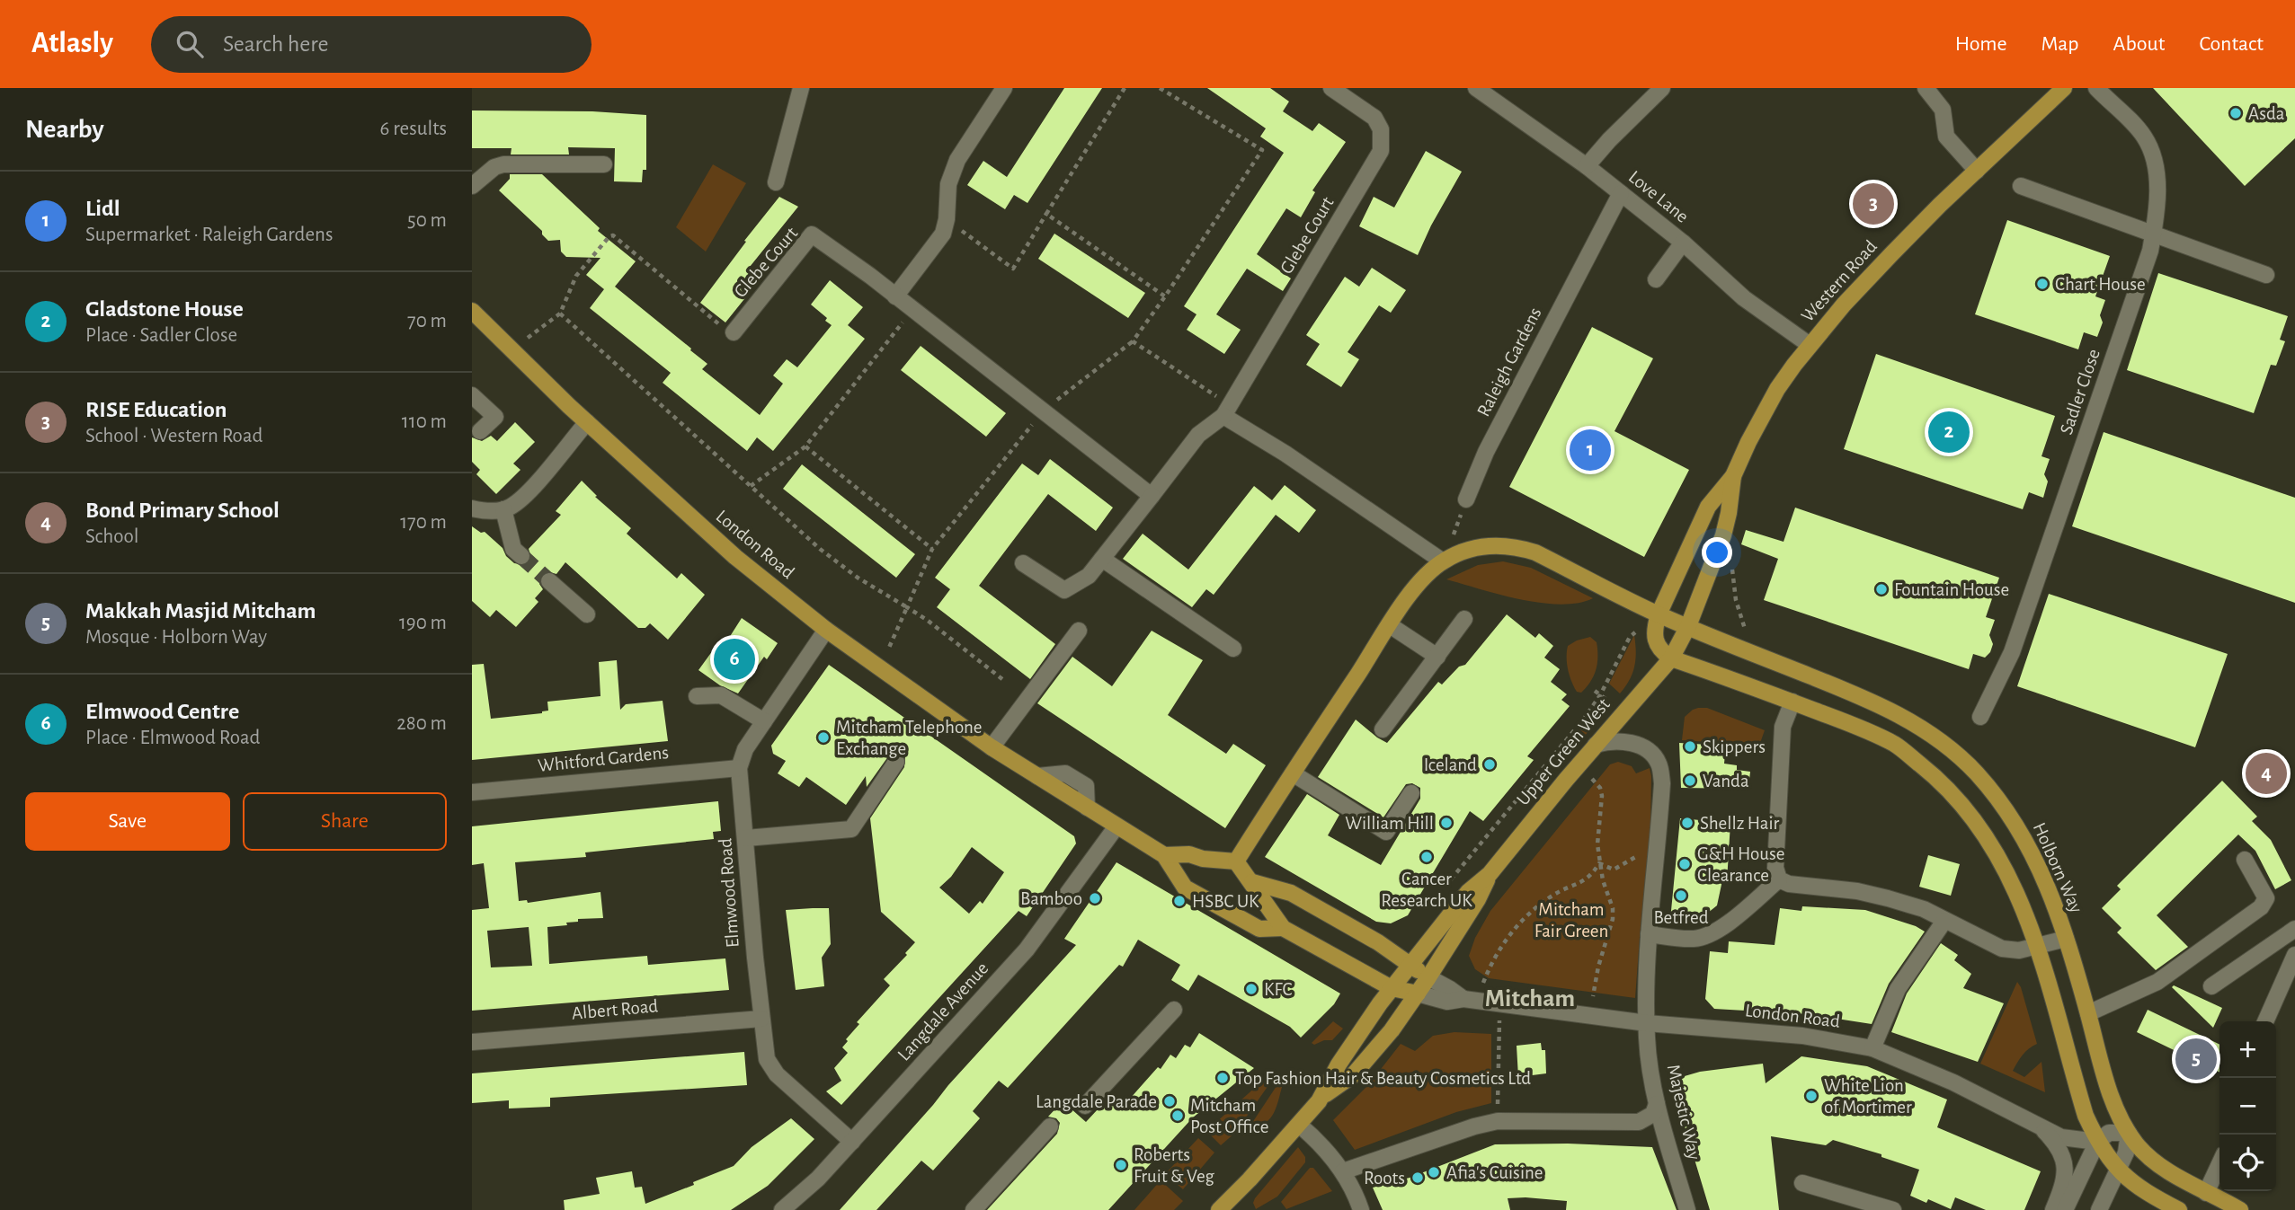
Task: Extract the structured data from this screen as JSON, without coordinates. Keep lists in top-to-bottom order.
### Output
{
  "streets": {
    "main road": [
      "Western Road",
      "London Road",
      "Upper Green West",
      "Holborn Way"
    ],
    "street": [
      "Love Lane",
      "Glebe Court",
      "Raleigh Gardens",
      "Sadler Close",
      "Whitford Gardens",
      "Elmwood Road",
      "Albert Road",
      "Langdale Avenue",
      "Majestic Way"
    ]
  },
  "crossings": [
    ["Love Lane", "Western Road"],
    ["Love Lane", "Raleigh Gardens"],
    ["Western Road", "Upper Green West"],
    ["Western Road", "Holborn Way"],
    ["London Road", "Upper Green West"],
    ["London Road", "Elmwood Road"],
    ["London Road", "Langdale Avenue"],
    ["London Road", "Majestic Way"],
    ["Upper Green West", "Holborn Way"],
    ["Upper Green West", "Majestic Way"],
    ["Whitford Gardens", "Elmwood Road"],
    ["Elmwood Road", "Albert Road"],
    ["Elmwood Road", "Langdale Avenue"]
  ],
  "districts": ["Mitcham"],
  "parks": ["Mitcham Fair Green"],
  "places": [
    "Asda",
    "Chart House",
    "Fountain House",
    "Mitcham Telephone Exchange",
    "Skippers",
    "Iceland",
    "Vanda",
    "William Hill",
    "Shellz Hair",
    "Cancer Research UK",
    "G&H House Clearance",
    "Betfred",
    "Bamboo",
    "HSBC UK",
    "KFC",
    "Top Fashion Hair & Beauty Cosmetics Ltd",
    "White Lion of Mortimer",
    "Langdale Parade",
    "Mitcham Post Office",
    "Roberts Fruit & Veg",
    "Afia's Cuisine",
    "Roots"
  ],
  "page": {
    "header": "Atlasly",
    "search": "Search here",
    "nav": [
      "Home",
      "Map",
      "About",
      "Contact"
    ],
    "heading": ["Nearby", "6 results"],
    "list": [
      {
        "mark": "1",
        "name": "Lidl",
        "note": "Supermarket · Raleigh Gardens",
        "value": "50 m"
      },
      {
        "mark": "2",
        "name": "Gladstone House",
        "note": "Place · Sadler Close",
        "value": "70 m"
      },
      {
        "mark": "3",
        "name": "RISE Education",
        "note": "School · Western Road",
        "value": "110 m"
      },
      {
        "mark": "4",
        "name": "Bond Primary School",
        "note": "School",
        "value": "170 m"
      },
      {
        "mark": "5",
        "name": "Makkah Masjid Mitcham",
        "note": "Mosque · Holborn Way",
        "value": "190 m"
      },
      {
        "mark": "6",
        "name": "Elmwood Centre",
        "note": "Place · Elmwood Road",
        "value": "280 m"
      }
    ],
    "pins": [
      "3",
      "2",
      "1",
      "6",
      "4",
      "5"
    ],
    "buttons": ["Save", "Share"],
    "map_buttons": ["+", "−"]
  }
}
